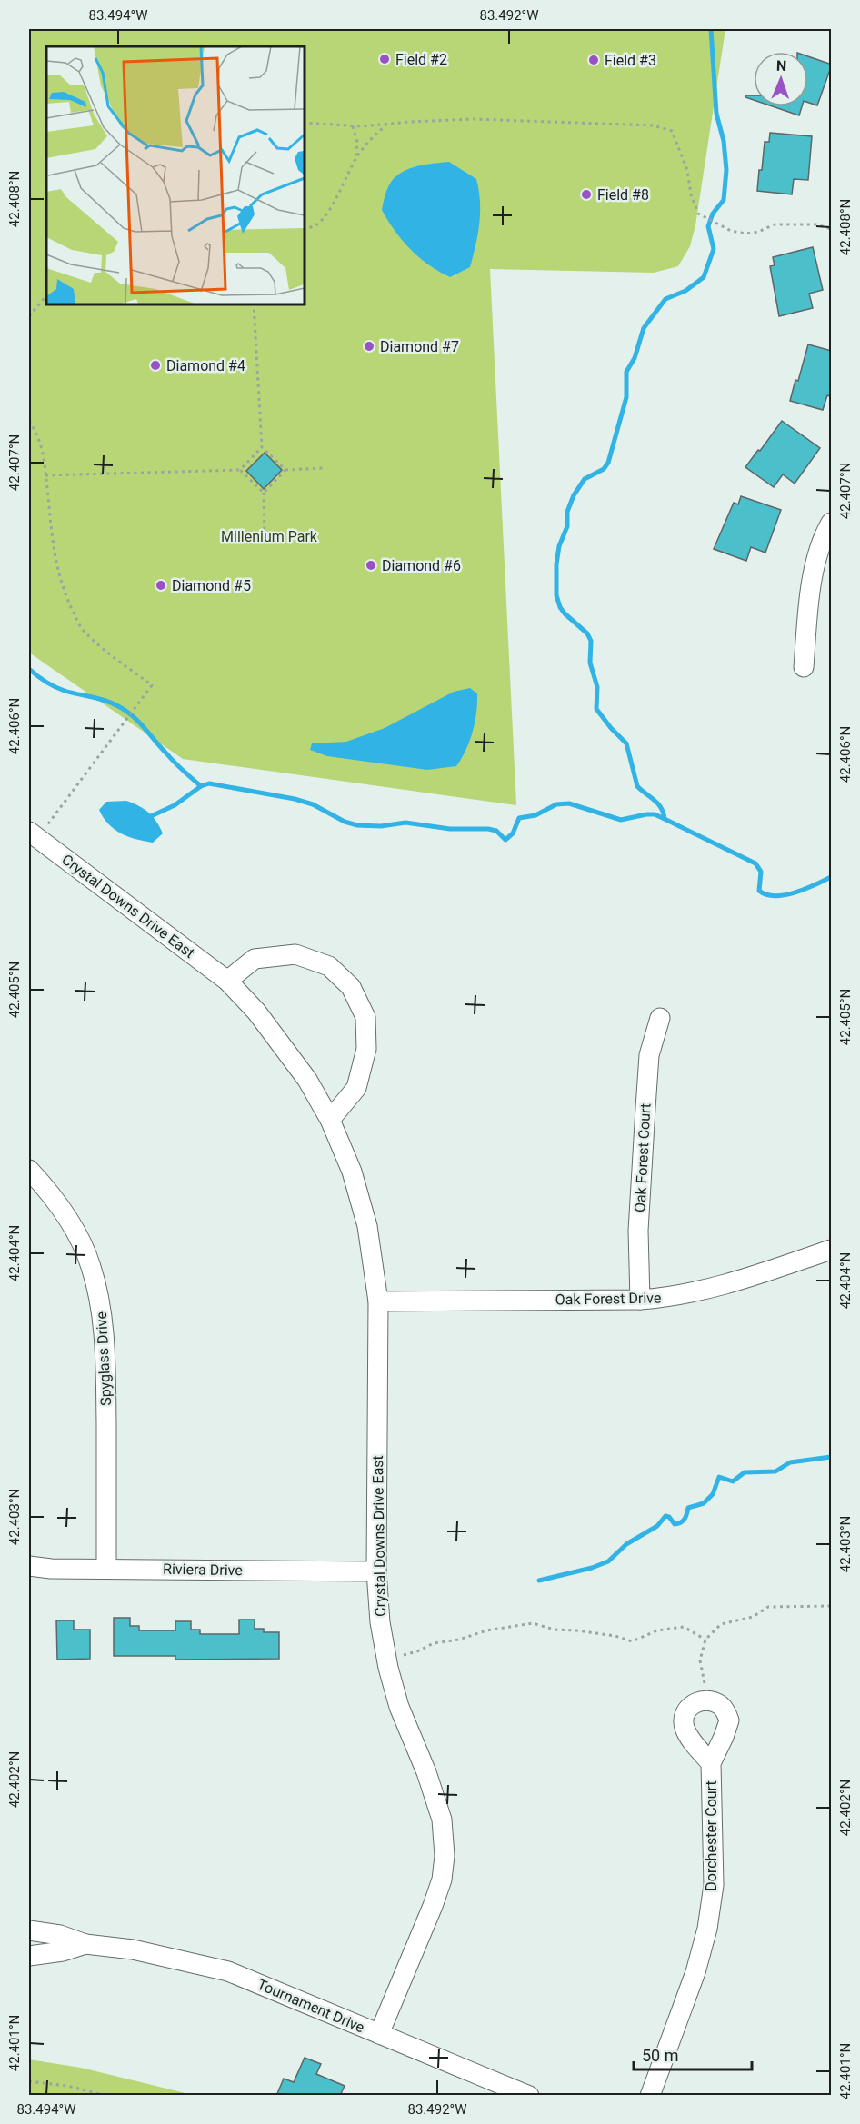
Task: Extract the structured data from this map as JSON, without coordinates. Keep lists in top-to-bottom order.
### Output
{
  "streets": {
    "street": [
      "Crystal Downs Drive East",
      "Oak Forest Court",
      "Oak Forest Drive",
      "Spyglass Drive",
      "Riviera Drive",
      "Dorchester Court",
      "Tournament Drive"
    ]
  },
  "crossings": [
    ["Crystal Downs Drive East", "Oak Forest Drive"],
    ["Crystal Downs Drive East", "Riviera Drive"],
    ["Crystal Downs Drive East", "Tournament Drive"],
    ["Oak Forest Court", "Oak Forest Drive"],
    ["Spyglass Drive", "Riviera Drive"]
  ],
  "parks": ["Millenium Park"],
  "places": [
    "Field #2",
    "Field #3",
    "Field #8",
    "Diamond #7",
    "Diamond #4",
    "Diamond #6",
    "Diamond #5"
  ],
  "scale_bar": "50 m",
  "north": "top",
  "coordinates": [
    "83.494°W",
    "83.492°W",
    "42.408°N",
    "42.407°N",
    "42.406°N",
    "42.405°N",
    "42.404°N",
    "42.403°N",
    "42.402°N",
    "42.401°N"
  ]
}
